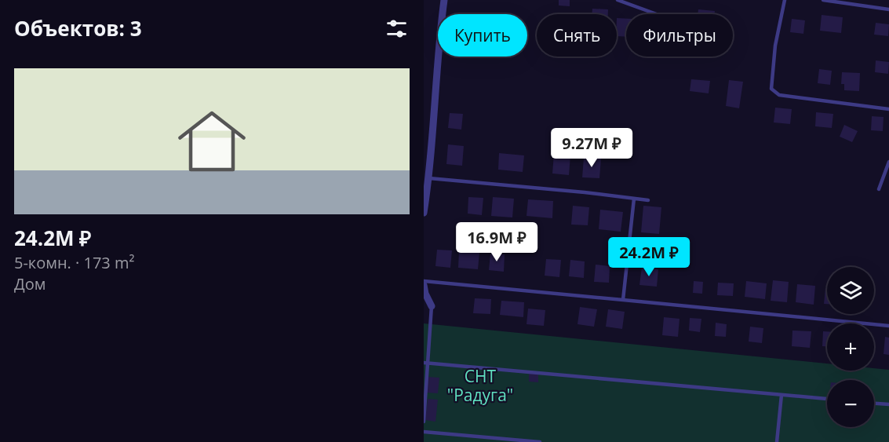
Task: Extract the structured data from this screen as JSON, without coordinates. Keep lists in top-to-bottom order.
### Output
{
  "parks": ["СНТ \"Радуга\""],
  "page": {
    "heading": "Объектов: 3",
    "chip": ["Купить", "Снять", "Фильтры"],
    "list": [
      {
        "name": "24.2M ₽",
        "note": "5-комн. · 173 m² · Дом"
      }
    ],
    "price": ["9.27M ₽", "16.9M ₽", "24.2M ₽"],
    "map_buttons": ["+", "−"]
  }
}
